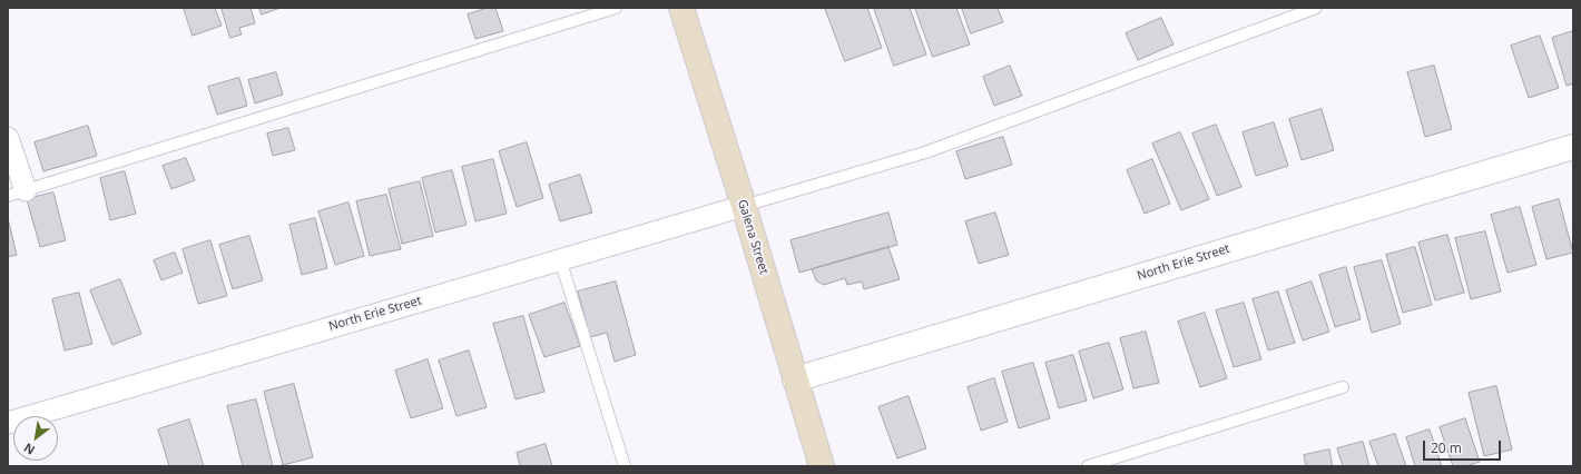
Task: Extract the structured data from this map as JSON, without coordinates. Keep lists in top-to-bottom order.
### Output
{
  "streets": {
    "main road": ["Galena Street"],
    "street": ["North Erie Street"]
  },
  "crossings": [
    ["Galena Street", "North Erie Street"]
  ],
  "scale_bar": "20 m",
  "north": "bottom left"
}
